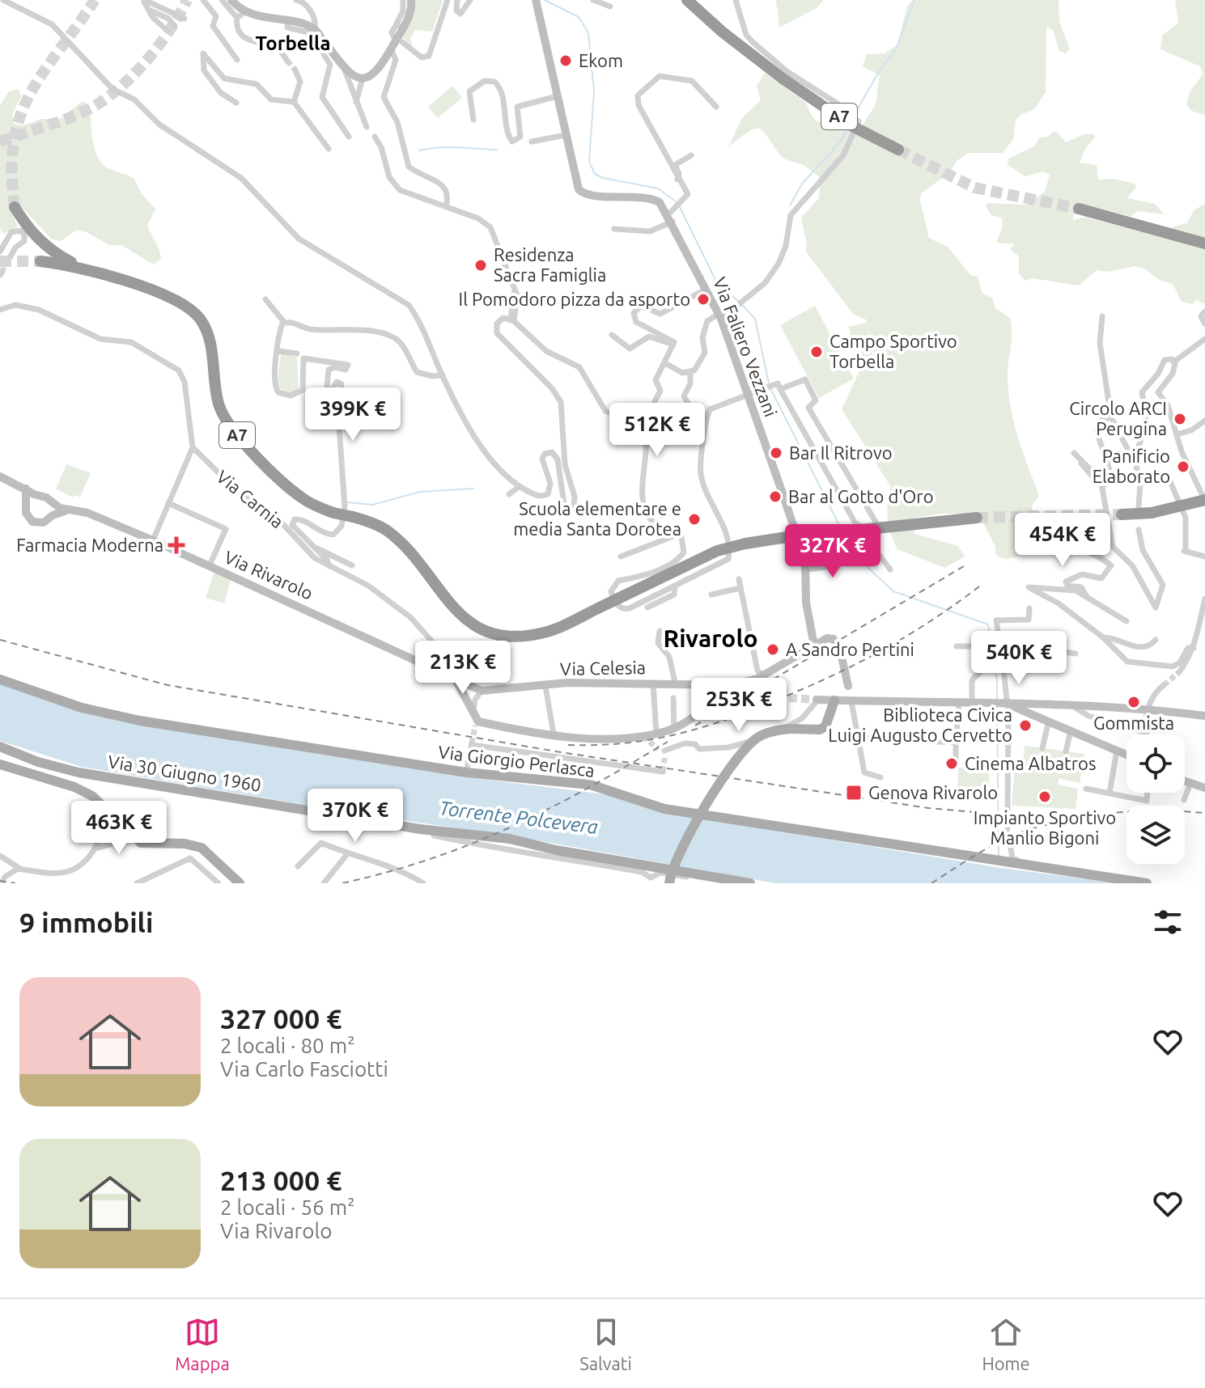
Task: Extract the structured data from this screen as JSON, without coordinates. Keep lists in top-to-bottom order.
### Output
{
  "streets": {
    "highway": ["A7"],
    "main road": [
      "Via Faliero Vezzani",
      "Via Rivarolo",
      "Via Celesia",
      "Via Giorgio Perlasca",
      "Via 30 Giugno 1960"
    ],
    "street": ["Via Carnia"]
  },
  "crossings": [
    ["Via Faliero Vezzani", "Via Celesia"],
    ["Via Carnia", "Via Rivarolo"],
    ["Via Rivarolo", "Via Celesia"]
  ],
  "districts": ["Torbella", "Rivarolo"],
  "water": ["Torrente Polcevera"],
  "places": {
    "other": [
      "Ekom",
      "Residenza Sacra Famiglia",
      "Il Pomodoro pizza da asporto",
      "Campo Sportivo Torbella",
      "Circolo ARCI Perugina",
      "Bar Il Ritrovo",
      "Panificio Elaborato",
      "Bar al Gotto d'Oro",
      "Scuola elementare e media Santa Dorotea",
      "A Sandro Pertini",
      "Gommista",
      "Biblioteca Civica Luigi Augusto Cervetto",
      "Cinema Albatros",
      "Impianto Sportivo Manlio Bigoni"
    ],
    "health": ["Farmacia Moderna"],
    "transit": ["Genova Rivarolo"]
  },
  "page": {
    "price": [
      "399K €",
      "512K €",
      "454K €",
      "327K €",
      "540K €",
      "213K €",
      "253K €",
      "370K €",
      "463K €"
    ],
    "heading": "9 immobili",
    "list": [
      {
        "name": "327 000 €",
        "note": "2 locali · 80 m² · Via Carlo Fasciotti"
      },
      {
        "name": "213 000 €",
        "note": "2 locali · 56 m² · Via Rivarolo"
      }
    ],
    "tabs": ["Mappa", "Salvati", "Home"]
  }
}
